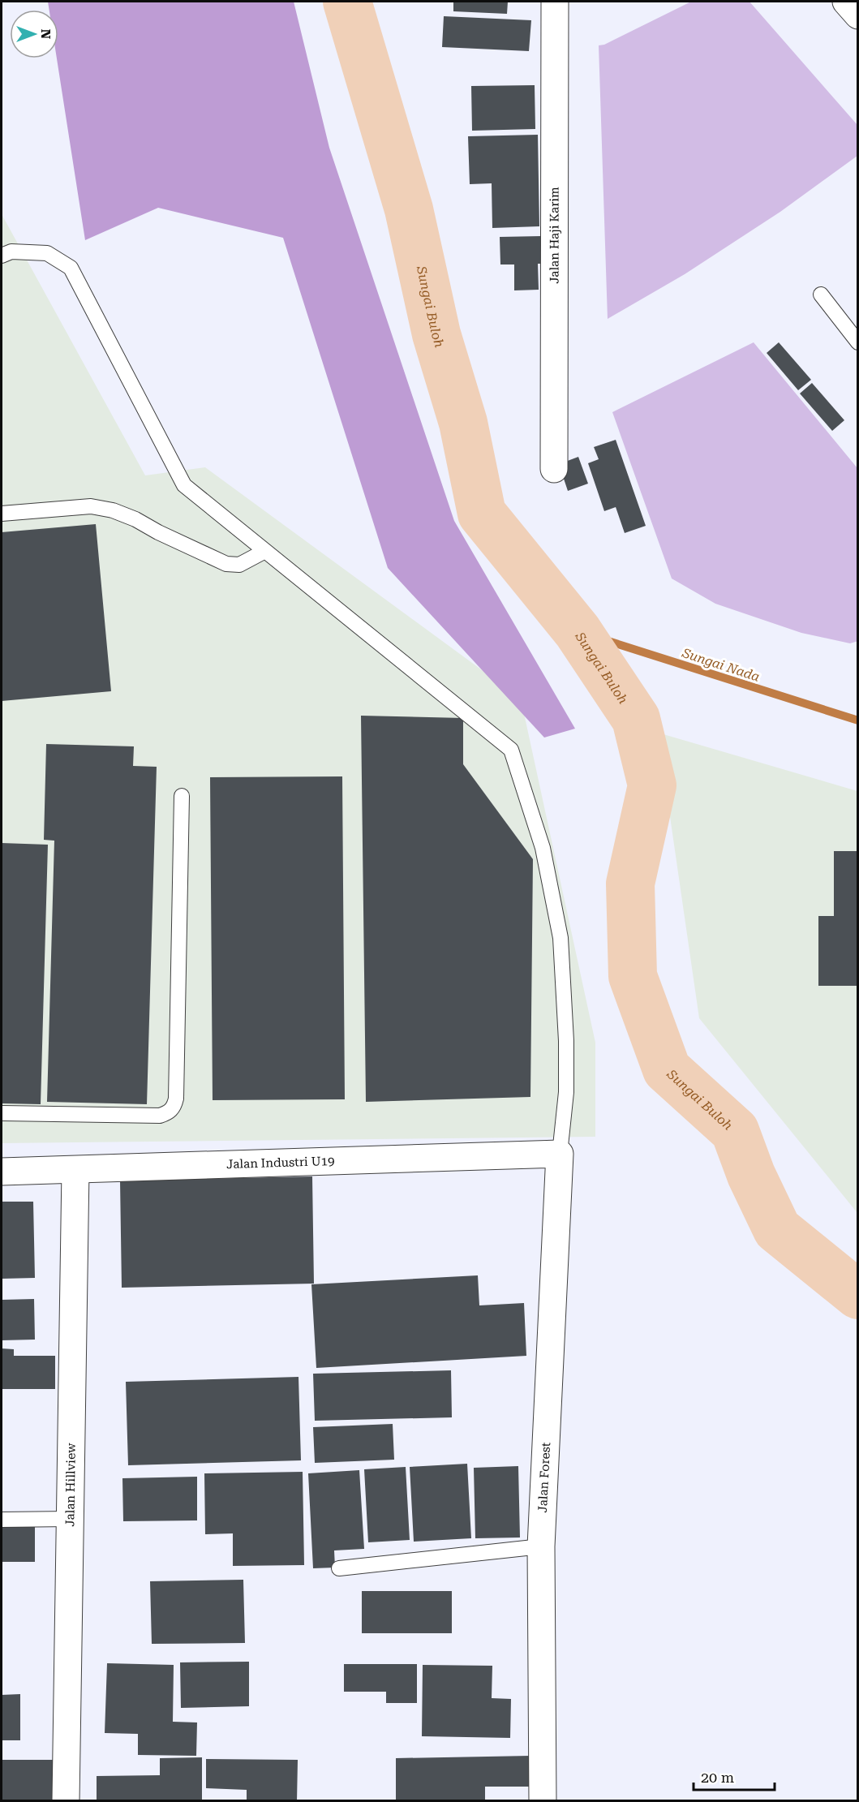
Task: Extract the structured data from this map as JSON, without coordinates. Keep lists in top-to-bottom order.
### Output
{
  "streets": {
    "street": [
      "Jalan Haji Karim",
      "Jalan Industri U19",
      "Jalan Forest",
      "Jalan Hillview"
    ]
  },
  "crossings": [
    ["Jalan Industri U19", "Jalan Forest"],
    ["Jalan Industri U19", "Jalan Hillview"]
  ],
  "water": ["Sungai Buloh", "Sungai Nada"],
  "scale_bar": "20 m",
  "north": "right"
}
